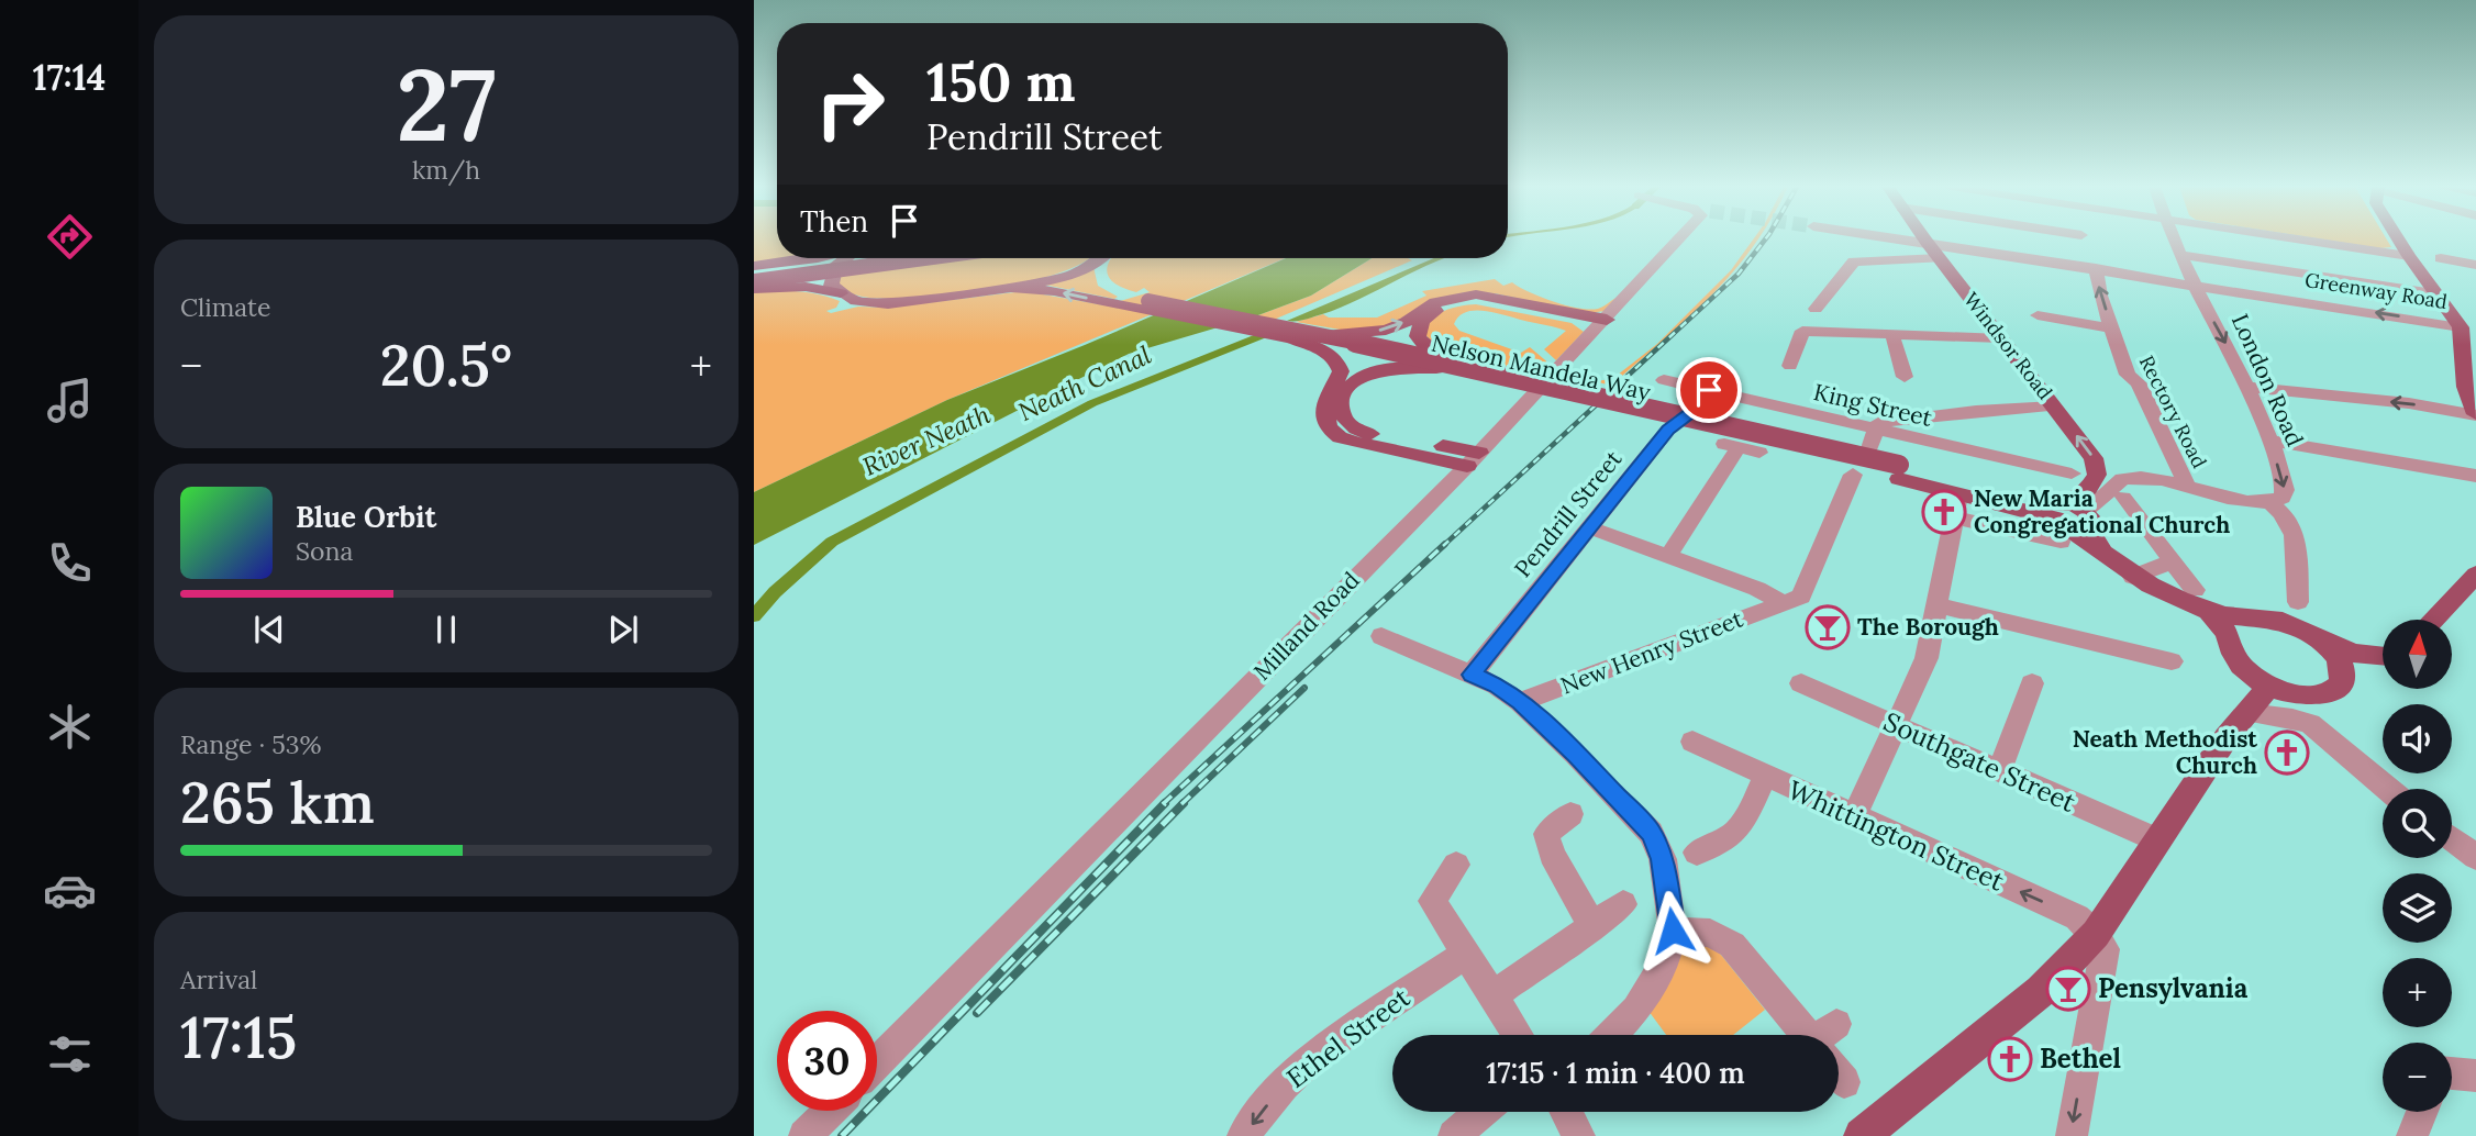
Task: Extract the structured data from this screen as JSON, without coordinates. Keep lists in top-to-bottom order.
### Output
{
  "streets": {
    "main road": ["Windsor Road", "Nelson Mandela Way"],
    "street": [
      "Greenway Road",
      "London Road",
      "King Street",
      "Rectory Road",
      "Pendrill Street",
      "Milland Road",
      "New Henry Street",
      "Southgate Street",
      "Whittington Street",
      "Ethel Street"
    ]
  },
  "crossings": [
    ["Greenway Road", "London Road"],
    ["Greenway Road", "Rectory Road"],
    ["Windsor Road", "Nelson Mandela Way"],
    ["King Street", "Pendrill Street"]
  ],
  "one_way": ["Whittington Street", "Ethel Street"],
  "water": ["Neath Canal", "River Neath"],
  "places": {
    "church": ["New Maria Congregational Church", "Neath Methodist Church", "Bethel"],
    "bar": ["The Borough", "Pensylvania"]
  },
  "north": "top",
  "page": {
    "tabs": "17:14",
    "tile": [
      ["27", "km/h"],
      "Climate",
      ["Range · 53%", "265 km"],
      ["Arrival", "17:15"]
    ],
    "turn": ["150 m", "Pendrill Street"],
    "then": "Then",
    "heat": ["−", "20.5°", "+"],
    "song": ["Blue Orbit", "Sona"],
    "map_buttons": ["+", "−"],
    "limit": "30",
    "trip": "17:15 · 1 min · 400 m"
  }
}
